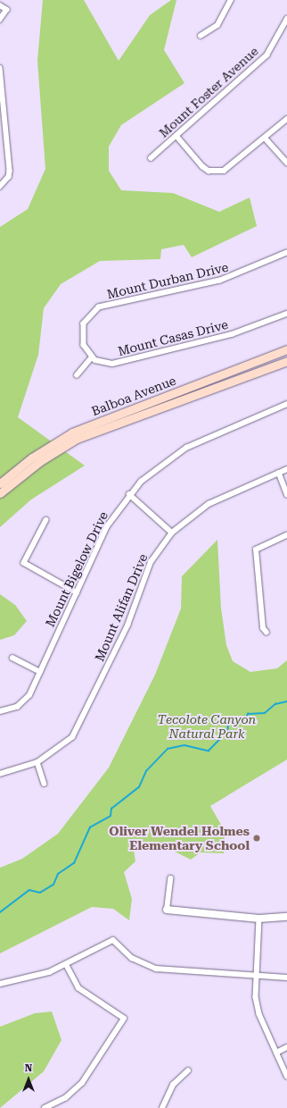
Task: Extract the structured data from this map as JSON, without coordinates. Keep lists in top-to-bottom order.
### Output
{
  "streets": {
    "main road": ["Balboa Avenue"],
    "street": [
      "Mount Foster Avenue",
      "Mount Durban Drive",
      "Mount Casas Drive",
      "Mount Bigelow Drive",
      "Mount Alifan Drive"
    ]
  },
  "crossings": [
    ["Mount Durban Drive", "Mount Casas Drive"]
  ],
  "parks": ["Tecolote Canyon Natural Park"],
  "places": ["Oliver Wendel Holmes Elementary School"],
  "north": "top"
}
